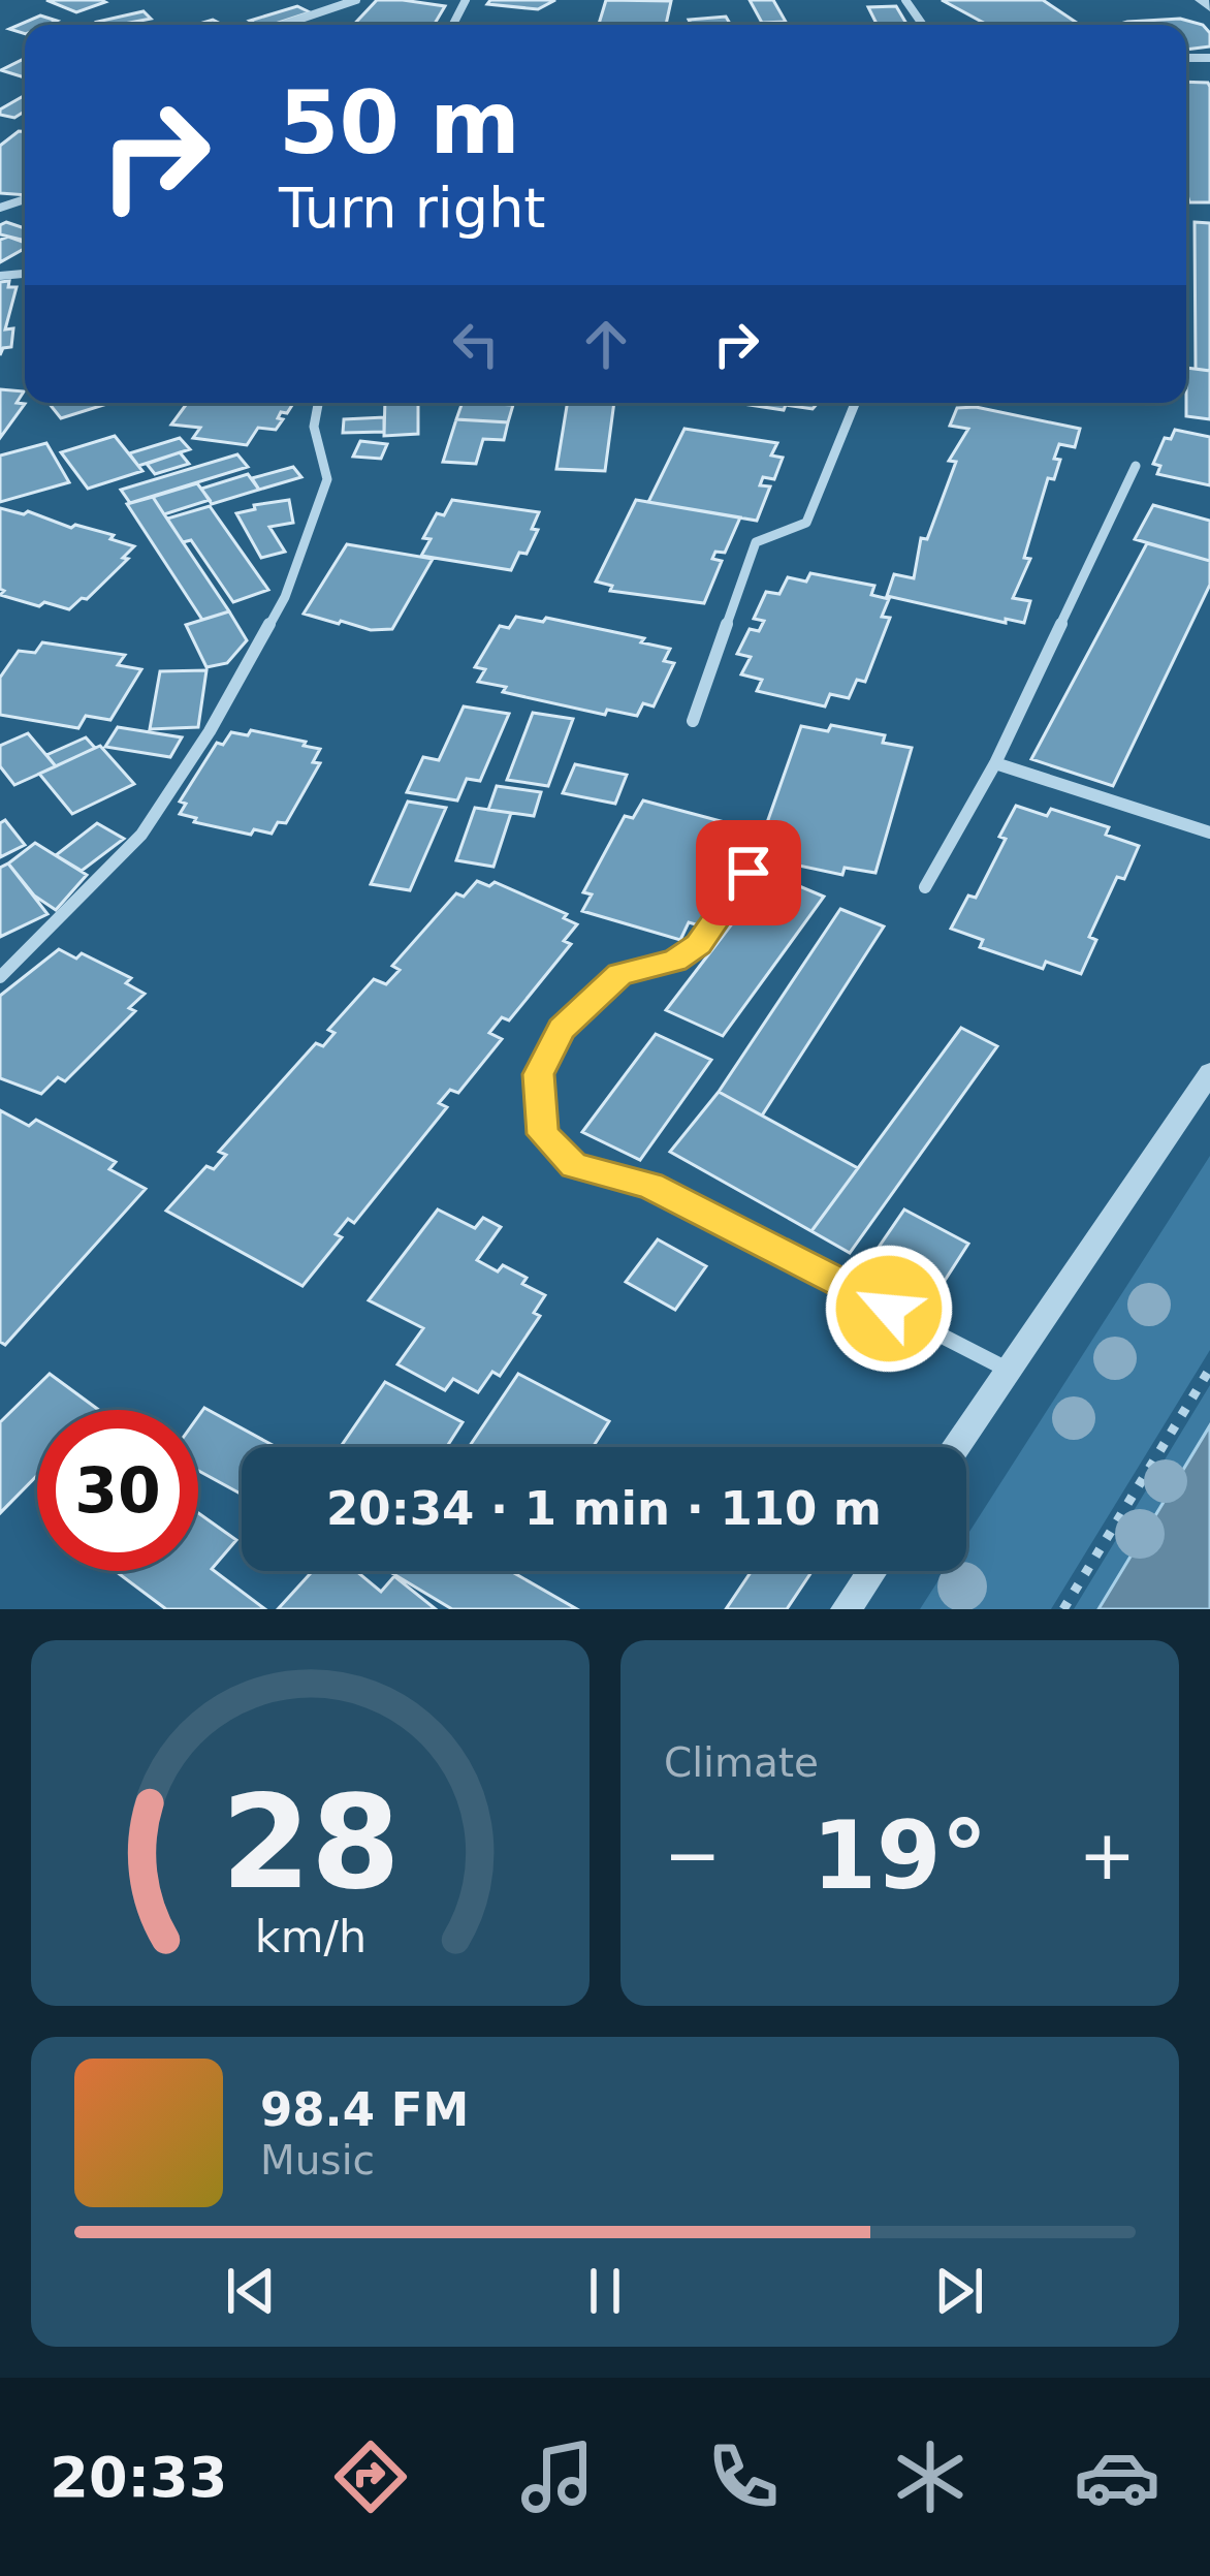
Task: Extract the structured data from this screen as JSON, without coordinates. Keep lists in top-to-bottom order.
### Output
{
  "page": {
    "turn": ["50 m", "Turn right"],
    "limit": "30",
    "trip": "20:34 · 1 min · 110 m",
    "tile": "Climate",
    "heat": ["−", "19°", "+"],
    "song": ["98.4 FM", "Music"],
    "tabs": "20:33",
    "gauge": ["28", "km/h"]
  }
}
